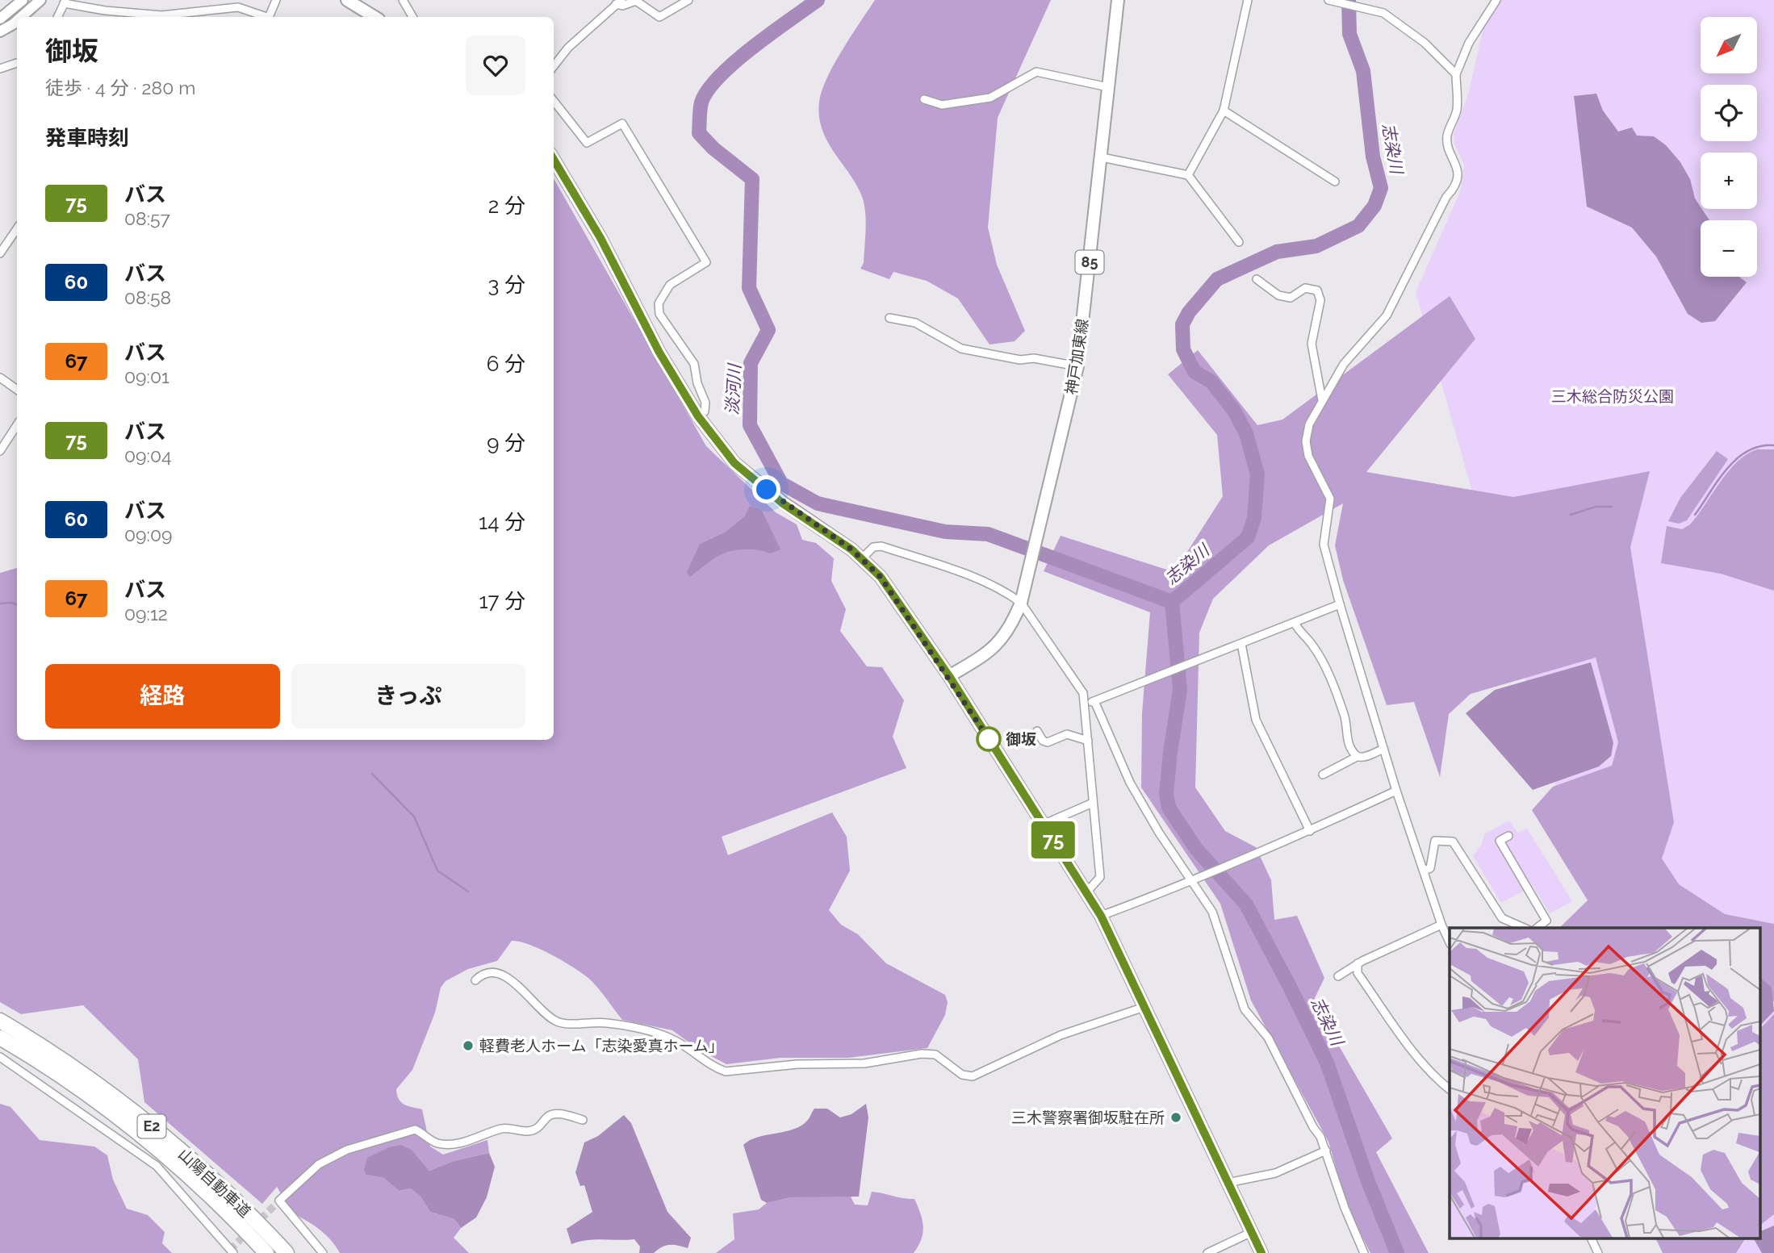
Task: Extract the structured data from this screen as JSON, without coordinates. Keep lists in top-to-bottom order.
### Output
{
  "streets": {
    "highway": ["E2", "山陽自動車道"],
    "main road": ["85", "神戸加東線"]
  },
  "water": ["志染川", "淡河川"],
  "parks": ["三木総合防災公園"],
  "places": ["御坂", "軽費老人ホーム「志染愛真ホーム」", "三木警察署御坂駐在所"],
  "lines": ["bus line 75"],
  "north": "bottom left",
  "page": {
    "on_map": "75",
    "map_buttons": ["+", "−"],
    "heading": [
      ["御坂", "徒歩 · 4 分 · 280 m"],
      "発車時刻"
    ],
    "list": [
      {
        "mark": "75",
        "name": "バス",
        "note": "08:57",
        "value": "2 分"
      },
      {
        "mark": "60",
        "name": "バス",
        "note": "08:58",
        "value": "3 分"
      },
      {
        "mark": "67",
        "name": "バス",
        "note": "09:01",
        "value": "6 分"
      },
      {
        "mark": "75",
        "name": "バス",
        "note": "09:04",
        "value": "9 分"
      },
      {
        "mark": "60",
        "name": "バス",
        "note": "09:09",
        "value": "14 分"
      },
      {
        "mark": "67",
        "name": "バス",
        "note": "09:12",
        "value": "17 分"
      }
    ],
    "buttons": ["経路", "きっぷ"]
  }
}
